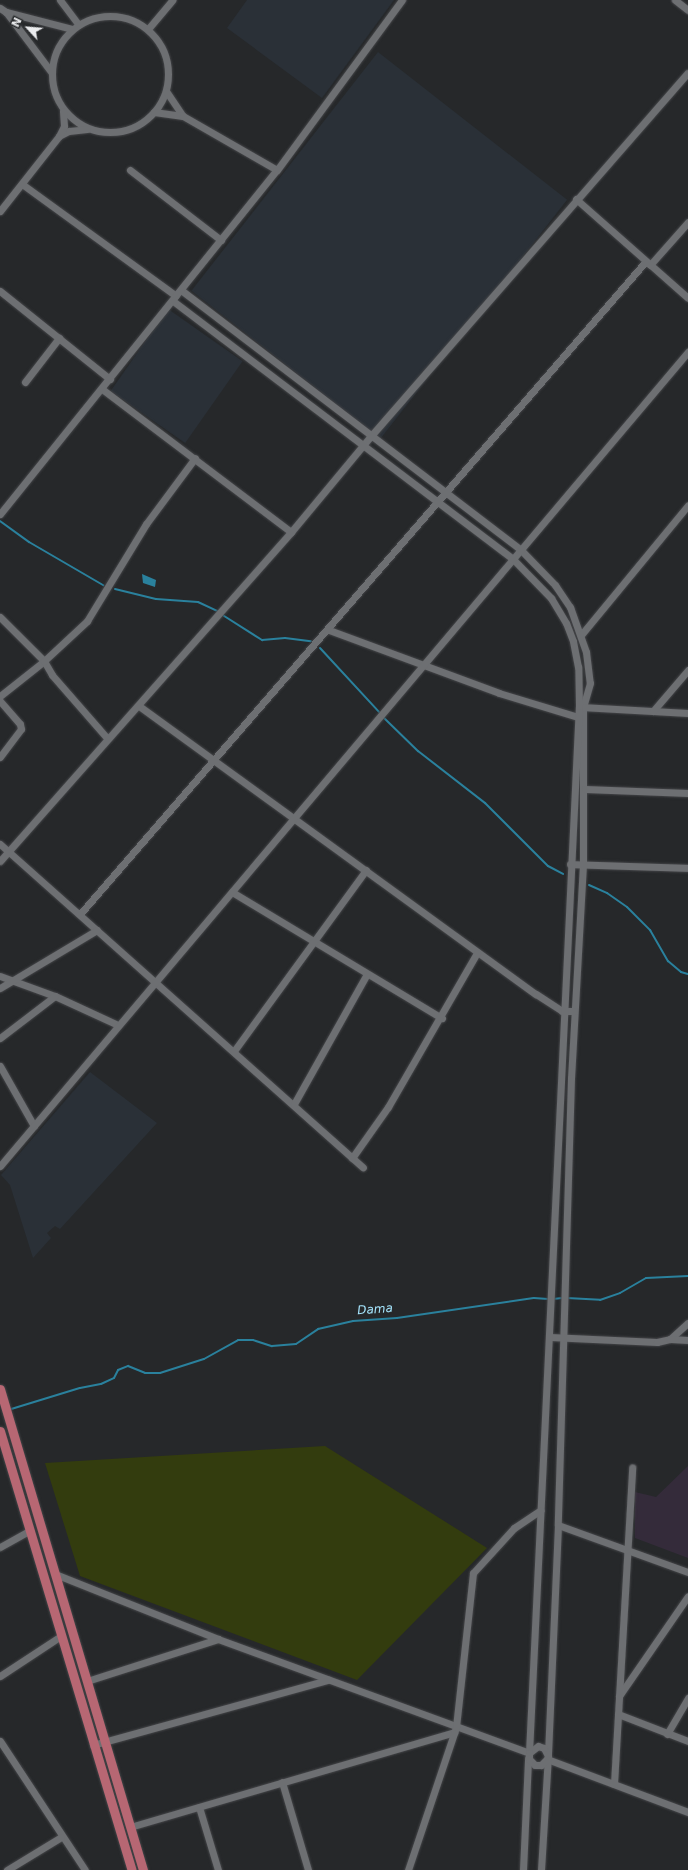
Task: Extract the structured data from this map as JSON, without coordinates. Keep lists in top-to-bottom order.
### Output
{
  "water": ["Dama"],
  "north": "top left"
}
